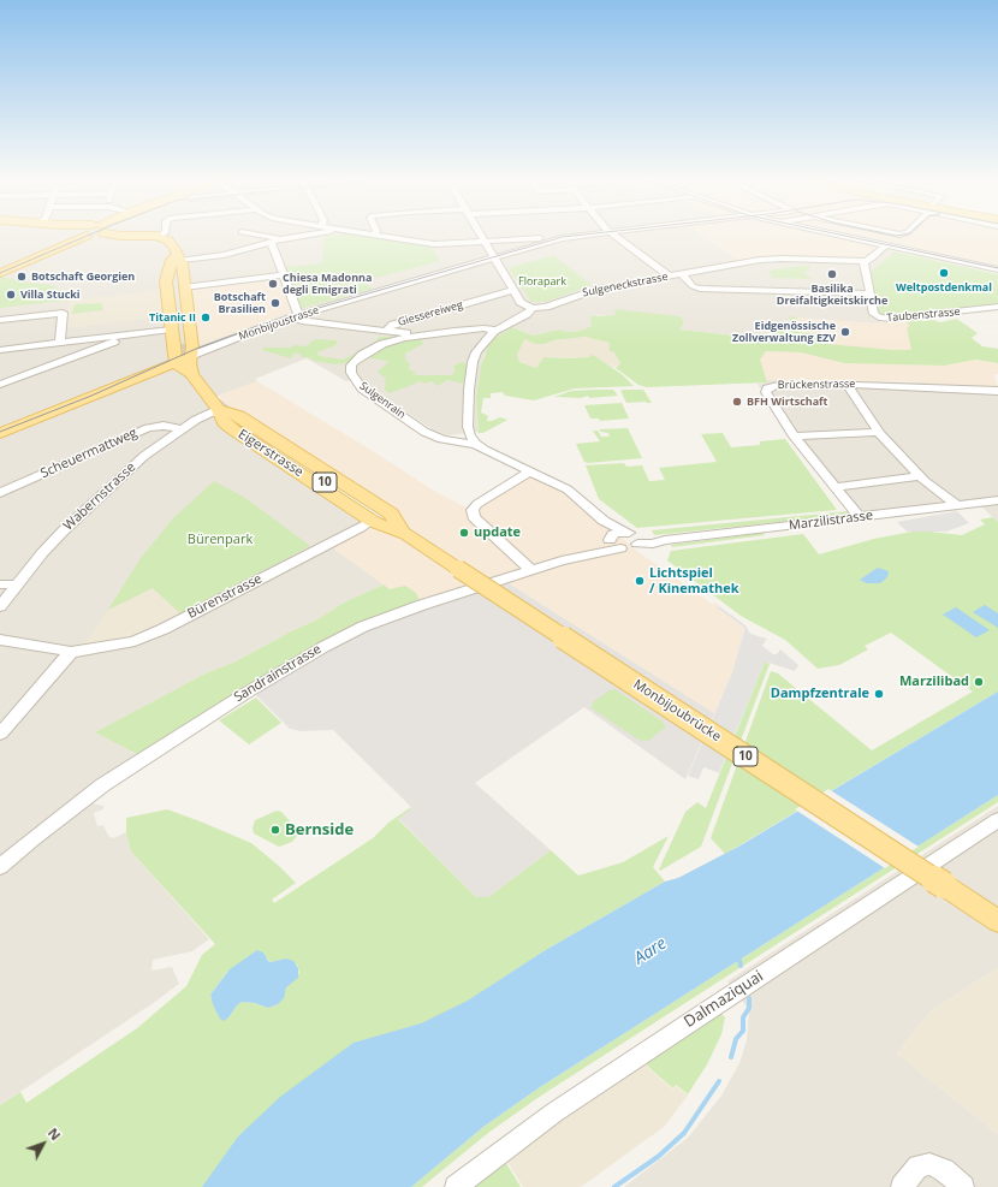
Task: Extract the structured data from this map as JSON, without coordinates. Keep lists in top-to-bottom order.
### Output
{
  "streets": {
    "main road": [
      "Monbijoustrasse",
      "Eigerstrasse",
      "10",
      "Monbijoubrücke"
    ],
    "street": [
      "Sulgeneckstrasse",
      "Giessereiweg",
      "Taubenstrasse",
      "Brückenstrasse",
      "Sulgenrain",
      "Scheuermattweg",
      "Wabernstrasse",
      "Marzilistrasse",
      "Bürenstrasse",
      "Sandrainstrasse",
      "Dalmaziquai"
    ]
  },
  "crossings": [
    ["Sulgeneckstrasse", "Taubenstrasse"],
    ["Sulgeneckstrasse", "Sulgenrain"],
    ["Giessereiweg", "Monbijoustrasse"],
    ["Giessereiweg", "Sulgenrain"],
    ["Brückenstrasse", "Marzilistrasse"],
    ["Scheuermattweg", "Wabernstrasse"],
    ["Eigerstrasse", "Wabernstrasse"],
    ["Eigerstrasse", "Bürenstrasse"],
    ["Eigerstrasse", "Monbijoubrücke"],
    ["Marzilistrasse", "Sandrainstrasse"]
  ],
  "water": ["Aare"],
  "parks": ["Florapark", "Bürenpark"],
  "places": [
    "Weltpostdenkmal",
    "Basilika Dreifaltigkeitskirche",
    "Botschaft Georgien",
    "Chiesa Madonna degli Emigrati",
    "Villa Stucki",
    "Botschaft Brasilien",
    "Titanic II",
    "Eidgenössische Zollverwaltung EZV",
    "BFH Wirtschaft",
    "update",
    "Lichtspiel / Kinemathek",
    "Marzilibad",
    "Dampfzentrale",
    "Bernside"
  ],
  "north": "top right"
}
